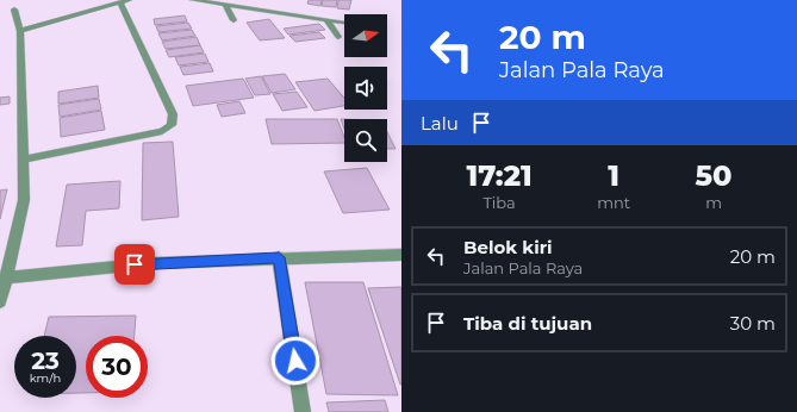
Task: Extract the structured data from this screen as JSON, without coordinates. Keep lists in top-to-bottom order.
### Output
{
  "north": "right",
  "page": {
    "turn": ["20 m", "Jalan Pala Raya"],
    "then": "Lalu",
    "eta": [
      "17:21",
      "Tiba",
      "1",
      "mnt",
      "50",
      "m"
    ],
    "list": [
      {
        "name": "Belok kiri",
        "note": "Jalan Pala Raya",
        "value": "20 m"
      },
      {
        "name": "Tiba di tujuan",
        "value": "30 m"
      }
    ],
    "speed": "23 km/h",
    "limit": "30"
  }
}
